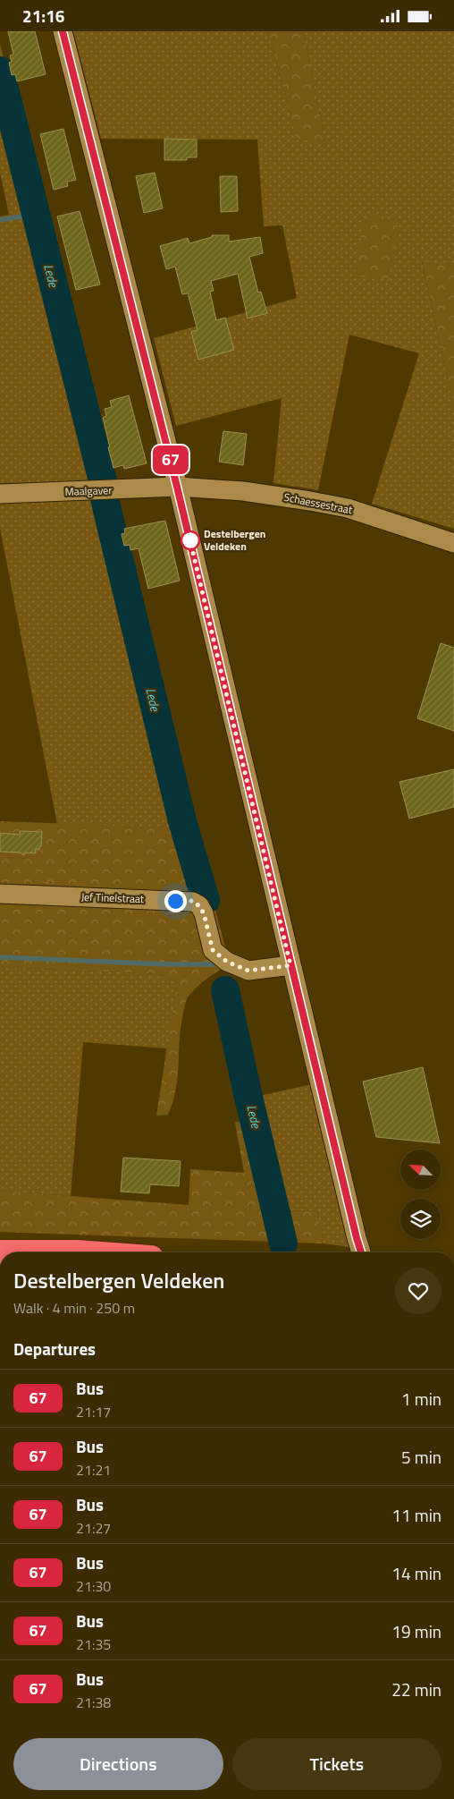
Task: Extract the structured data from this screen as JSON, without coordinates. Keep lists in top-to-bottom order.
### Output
{
  "streets": {
    "street": ["Maalgaver", "Schaessestraat", "Jef Tinelstraat"]
  },
  "crossings": [
    ["Maalgaver", "Schaessestraat"]
  ],
  "water": ["Lede"],
  "places": ["Destelbergen Veldeken"],
  "lines": ["bus line 67"],
  "north": "top left",
  "page": {
    "status": "21:16",
    "on_map": "67",
    "heading": [
      ["Destelbergen Veldeken", "Walk · 4 min · 250 m"],
      "Departures"
    ],
    "list": [
      {
        "mark": "67",
        "name": "Bus",
        "note": "21:17",
        "value": "1 min"
      },
      {
        "mark": "67",
        "name": "Bus",
        "note": "21:21",
        "value": "5 min"
      },
      {
        "mark": "67",
        "name": "Bus",
        "note": "21:27",
        "value": "11 min"
      },
      {
        "mark": "67",
        "name": "Bus",
        "note": "21:30",
        "value": "14 min"
      },
      {
        "mark": "67",
        "name": "Bus",
        "note": "21:35",
        "value": "19 min"
      },
      {
        "mark": "67",
        "name": "Bus",
        "note": "21:38",
        "value": "22 min"
      }
    ],
    "buttons": ["Directions", "Tickets"]
  }
}
